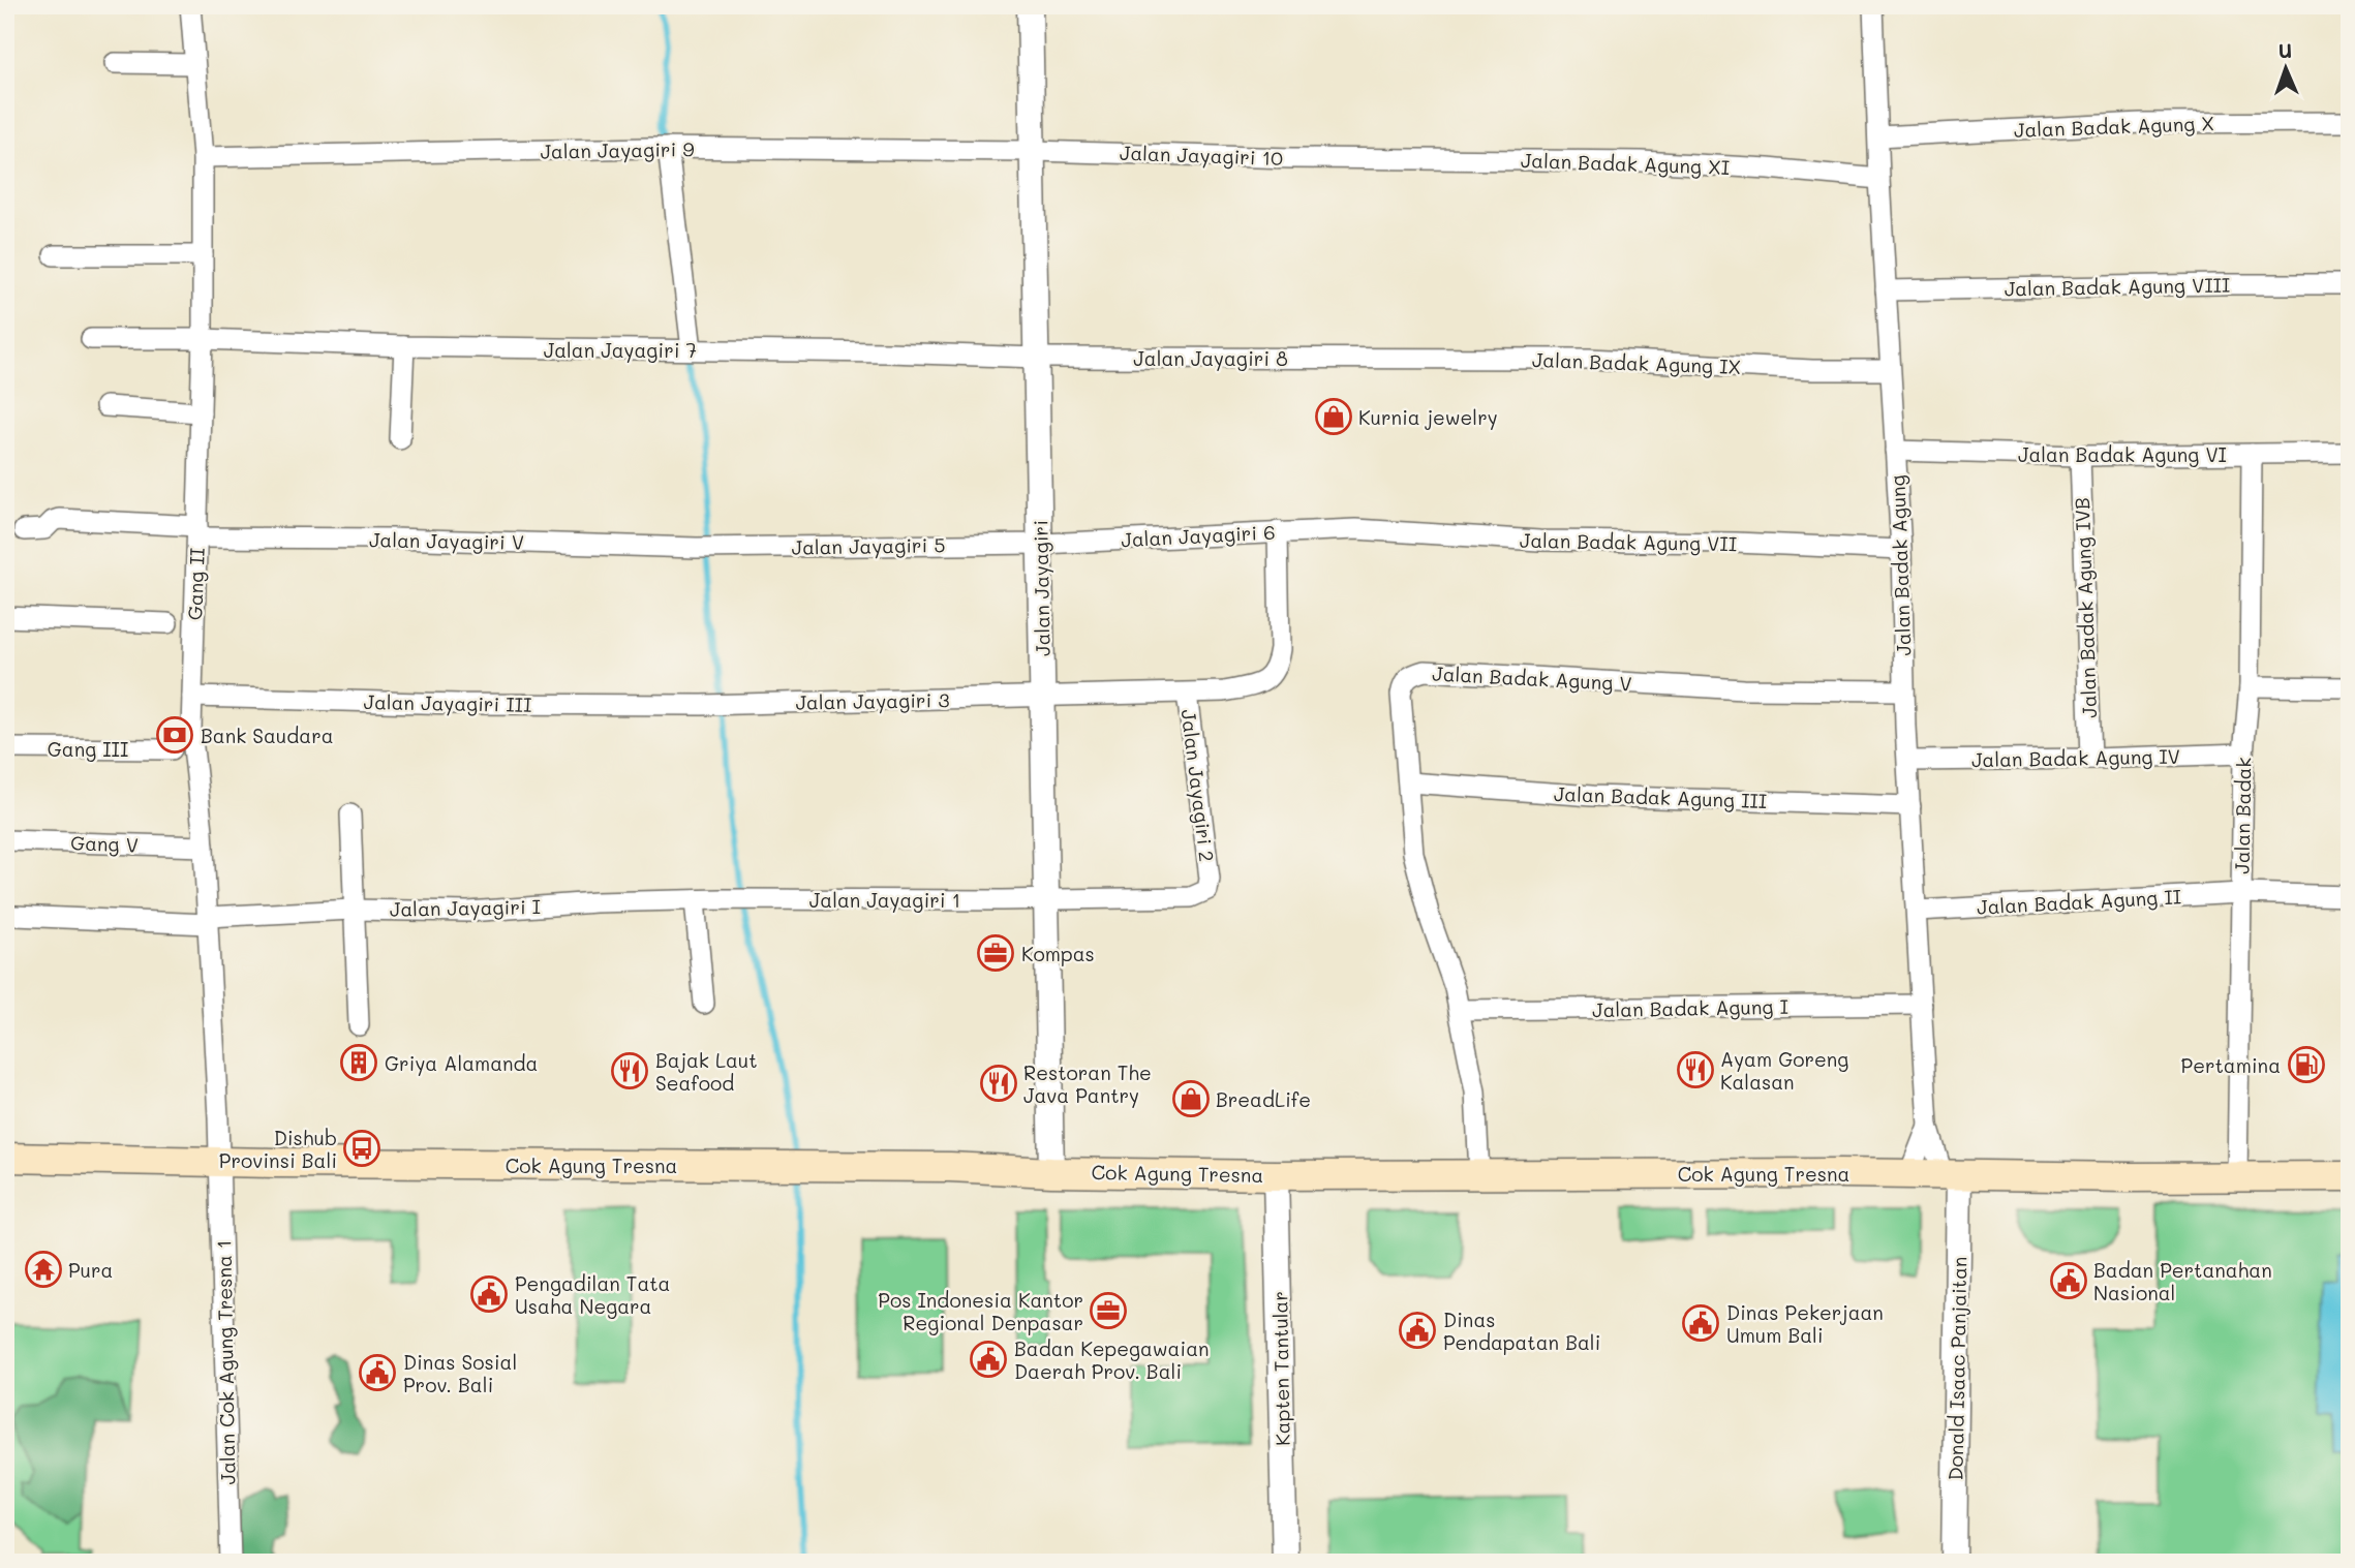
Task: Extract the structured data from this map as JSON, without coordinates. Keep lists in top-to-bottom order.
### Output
{
  "streets": {
    "main road": ["Cok Agung Tresna"],
    "street": [
      "Jalan Badak Agung X",
      "Jalan Jayagiri 9",
      "Jalan Jayagiri 10",
      "Jalan Badak Agung XI",
      "Jalan Badak Agung VIII",
      "Jalan Jayagiri 7",
      "Jalan Jayagiri 8",
      "Jalan Badak Agung IX",
      "Jalan Badak Agung VI",
      "Jalan Jayagiri 6",
      "Jalan Jayagiri V",
      "Jalan Badak Agung VII",
      "Jalan Jayagiri 5",
      "Jalan Badak Agung",
      "Gang II",
      "Jalan Jayagiri",
      "Jalan Badak Agung IVB",
      "Jalan Badak Agung V",
      "Jalan Jayagiri 3",
      "Jalan Jayagiri III",
      "Gang III",
      "Jalan Badak Agung IV",
      "Jalan Jayagiri 2",
      "Jalan Badak Agung III",
      "Jalan Badak",
      "Gang V",
      "Jalan Jayagiri 1",
      "Jalan Badak Agung II",
      "Jalan Jayagiri I",
      "Jalan Badak Agung I",
      "Jalan Cok Agung Tresna 1",
      "Kapten Tantular",
      "Donald Isaac Panjaitan"
    ]
  },
  "crossings": [
    ["Jalan Badak Agung X", "Jalan Badak Agung"],
    ["Jalan Jayagiri 9", "Jalan Jayagiri 10"],
    ["Jalan Jayagiri 9", "Gang II"],
    ["Jalan Jayagiri 9", "Jalan Jayagiri"],
    ["Jalan Jayagiri 10", "Jalan Badak Agung XI"],
    ["Jalan Jayagiri 10", "Jalan Jayagiri"],
    ["Jalan Badak Agung XI", "Jalan Badak Agung"],
    ["Jalan Badak Agung VIII", "Jalan Badak Agung"],
    ["Jalan Jayagiri 7", "Jalan Jayagiri 8"],
    ["Jalan Jayagiri 7", "Gang II"],
    ["Jalan Jayagiri 7", "Jalan Jayagiri"],
    ["Jalan Jayagiri 8", "Jalan Badak Agung IX"],
    ["Jalan Jayagiri 8", "Jalan Jayagiri"],
    ["Jalan Badak Agung IX", "Jalan Badak Agung"],
    ["Jalan Badak Agung VI", "Jalan Badak Agung"],
    ["Jalan Badak Agung VI", "Jalan Badak Agung IVB"],
    ["Jalan Badak Agung VI", "Jalan Badak"],
    ["Jalan Jayagiri 6", "Jalan Badak Agung VII"],
    ["Jalan Jayagiri 6", "Jalan Jayagiri 5"],
    ["Jalan Jayagiri 6", "Jalan Jayagiri"],
    ["Jalan Jayagiri 6", "Jalan Jayagiri 3"],
    ["Jalan Jayagiri V", "Jalan Jayagiri 5"],
    ["Jalan Jayagiri V", "Gang II"],
    ["Jalan Badak Agung VII", "Jalan Badak Agung"],
    ["Jalan Jayagiri 5", "Jalan Jayagiri"],
    ["Jalan Badak Agung", "Jalan Badak Agung V"],
    ["Jalan Badak Agung", "Jalan Badak Agung IV"],
    ["Jalan Badak Agung", "Jalan Badak Agung III"],
    ["Jalan Badak Agung", "Jalan Badak Agung II"],
    ["Jalan Badak Agung", "Jalan Badak Agung I"],
    ["Jalan Badak Agung", "Cok Agung Tresna"],
    ["Jalan Badak Agung", "Donald Isaac Panjaitan"],
    ["Gang II", "Jalan Jayagiri III"],
    ["Gang II", "Gang V"],
    ["Gang II", "Jalan Jayagiri I"],
    ["Gang II", "Cok Agung Tresna"],
    ["Gang II", "Jalan Cok Agung Tresna 1"],
    ["Jalan Jayagiri", "Jalan Jayagiri 3"],
    ["Jalan Jayagiri", "Jalan Jayagiri 2"],
    ["Jalan Jayagiri", "Jalan Jayagiri 1"],
    ["Jalan Jayagiri", "Cok Agung Tresna"],
    ["Jalan Badak Agung IVB", "Jalan Badak Agung IV"],
    ["Jalan Badak Agung V", "Jalan Badak Agung III"],
    ["Jalan Badak Agung V", "Jalan Badak Agung I"],
    ["Jalan Badak Agung V", "Cok Agung Tresna"],
    ["Jalan Jayagiri 3", "Jalan Jayagiri III"],
    ["Jalan Jayagiri 3", "Jalan Jayagiri 2"],
    ["Jalan Badak Agung IV", "Jalan Badak"],
    ["Jalan Jayagiri 2", "Jalan Jayagiri 1"],
    ["Jalan Badak", "Jalan Badak Agung II"],
    ["Jalan Badak", "Cok Agung Tresna"],
    ["Jalan Jayagiri 1", "Jalan Jayagiri I"],
    ["Cok Agung Tresna", "Jalan Cok Agung Tresna 1"],
    ["Cok Agung Tresna", "Kapten Tantular"],
    ["Cok Agung Tresna", "Donald Isaac Panjaitan"]
  ],
  "places": {
    "shop": ["Kurnia jewelry", "BreadLife"],
    "bank": ["Bank Saudara"],
    "office": ["Kompas", "Pos Indonesia Kantor Regional Denpasar"],
    "building": ["Griya Alamanda"],
    "fuel station": ["Pertamina"],
    "restaurant": ["Ayam Goreng Kalasan", "Bajak Laut Seafood", "Restoran The Java Pantry"],
    "bus stop": ["Dishub Provinsi Bali"],
    "temple": ["Pura"],
    "public building": [
      "Badan Pertanahan Nasional",
      "Pengadilan Tata Usaha Negara",
      "Dinas Pekerjaan Umum Bali",
      "Dinas Pendapatan Bali",
      "Badan Kepegawaian Daerah Prov. Bali",
      "Dinas Sosial Prov. Bali"
    ]
  },
  "north": "top"
}
